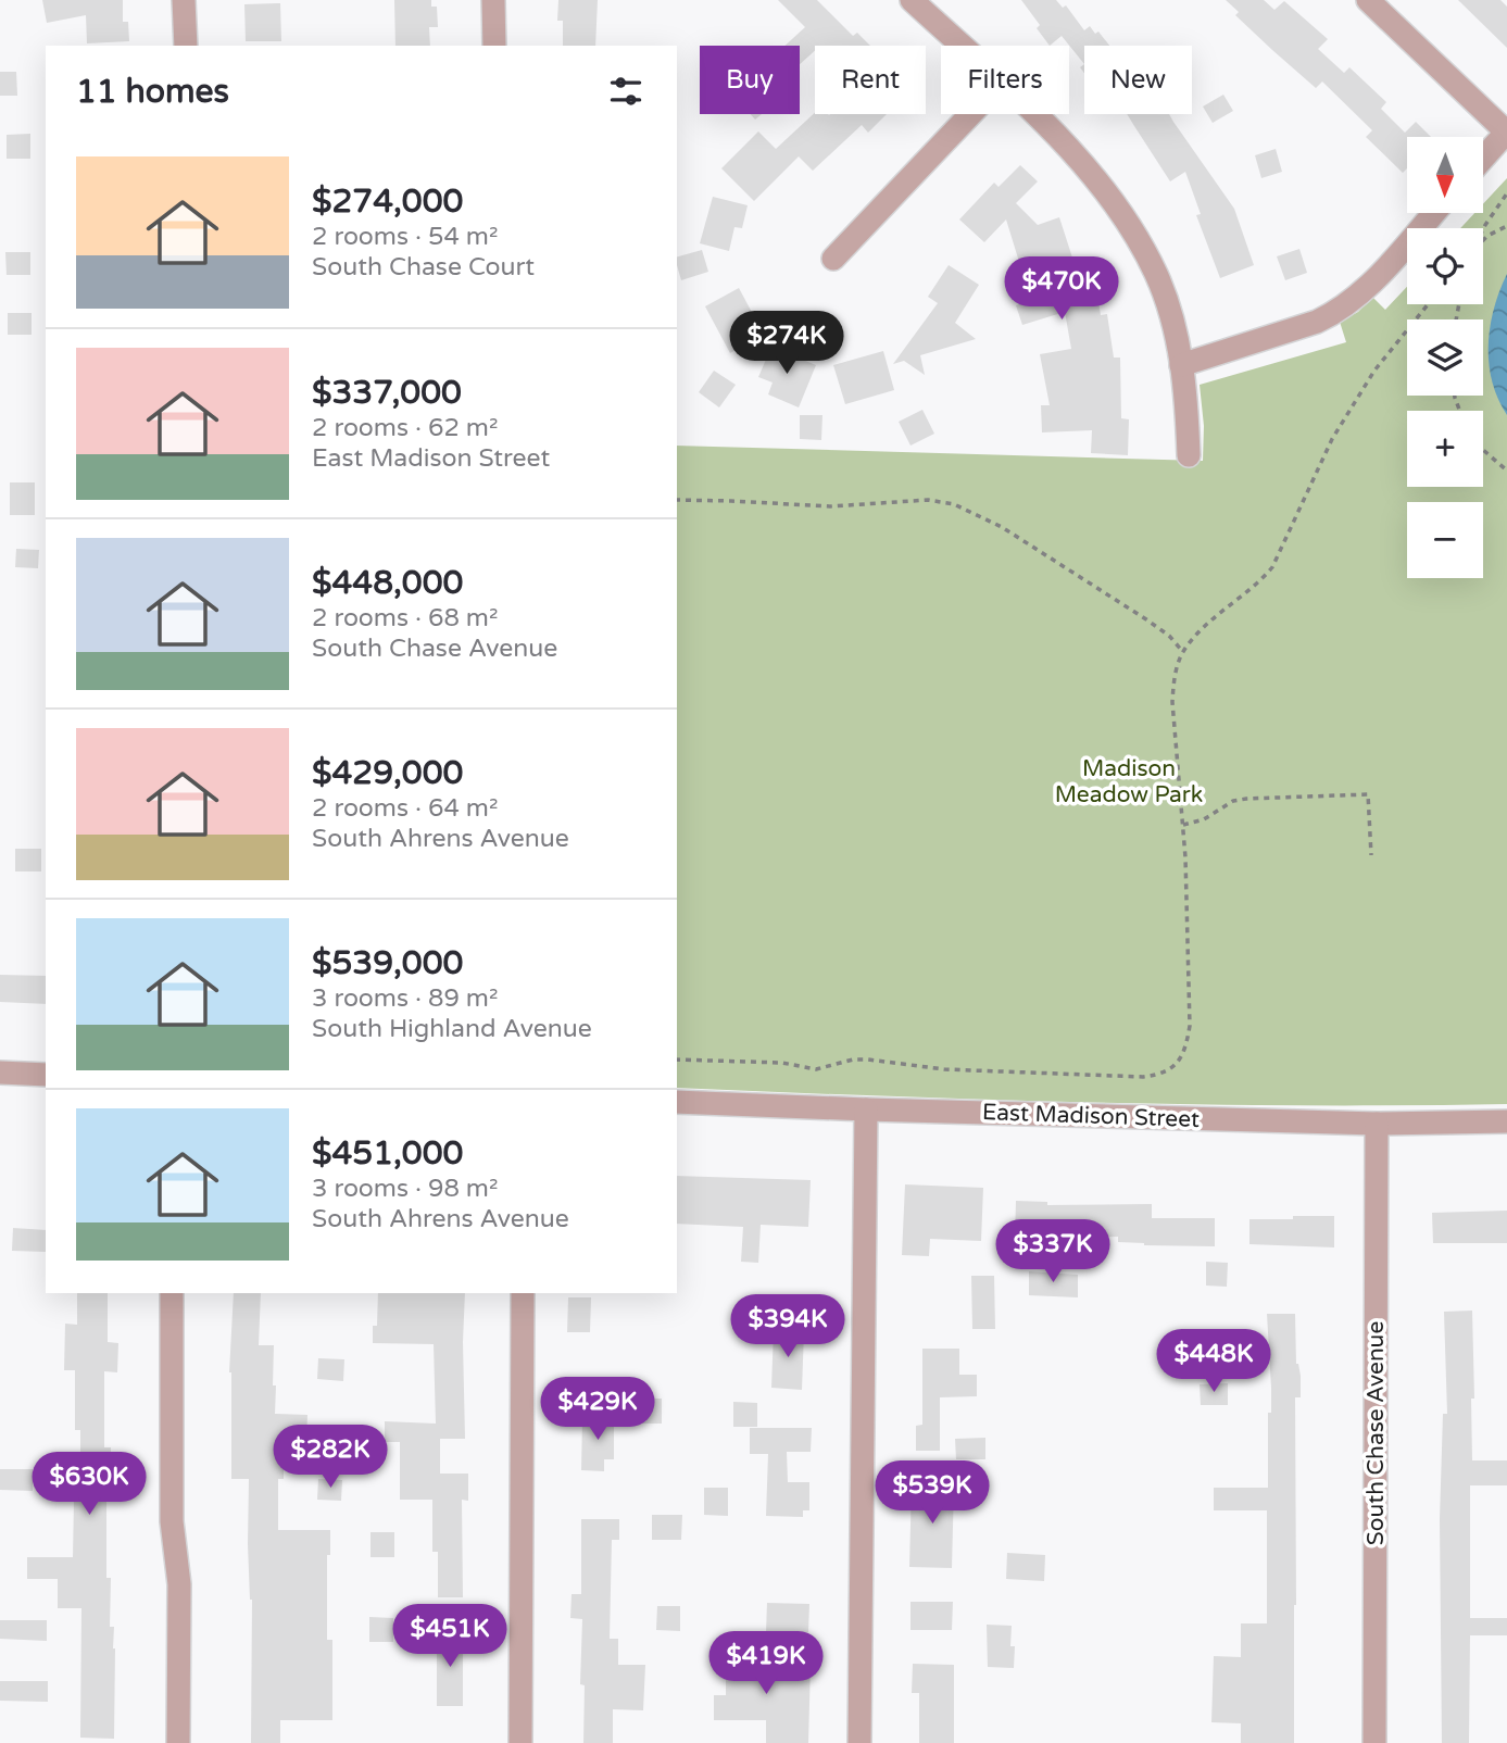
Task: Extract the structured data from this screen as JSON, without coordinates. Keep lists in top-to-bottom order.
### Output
{
  "streets": {
    "street": ["East Madison Street", "South Chase Avenue"]
  },
  "crossings": [
    ["East Madison Street", "South Chase Avenue"]
  ],
  "parks": ["Madison Meadow Park"],
  "north": "bottom",
  "page": {
    "chip": [
      "Buy",
      "Rent",
      "Filters",
      "New"
    ],
    "heading": "11 homes",
    "map_buttons": ["+", "−"],
    "list": [
      {
        "name": "$274,000",
        "note": "2 rooms · 54 m² · South Chase Court"
      },
      {
        "name": "$337,000",
        "note": "2 rooms · 62 m² · East Madison Street"
      },
      {
        "name": "$448,000",
        "note": "2 rooms · 68 m² · South Chase Avenue"
      },
      {
        "name": "$429,000",
        "note": "2 rooms · 64 m² · South Ahrens Avenue"
      },
      {
        "name": "$539,000",
        "note": "3 rooms · 89 m² · South Highland Avenue"
      },
      {
        "name": "$451,000",
        "note": "3 rooms · 98 m² · South Ahrens Avenue"
      }
    ],
    "price": [
      "$470K",
      "$274K",
      "$337K",
      "$394K",
      "$448K",
      "$429K",
      "$282K",
      "$630K",
      "$539K",
      "$451K",
      "$419K"
    ]
  }
}
